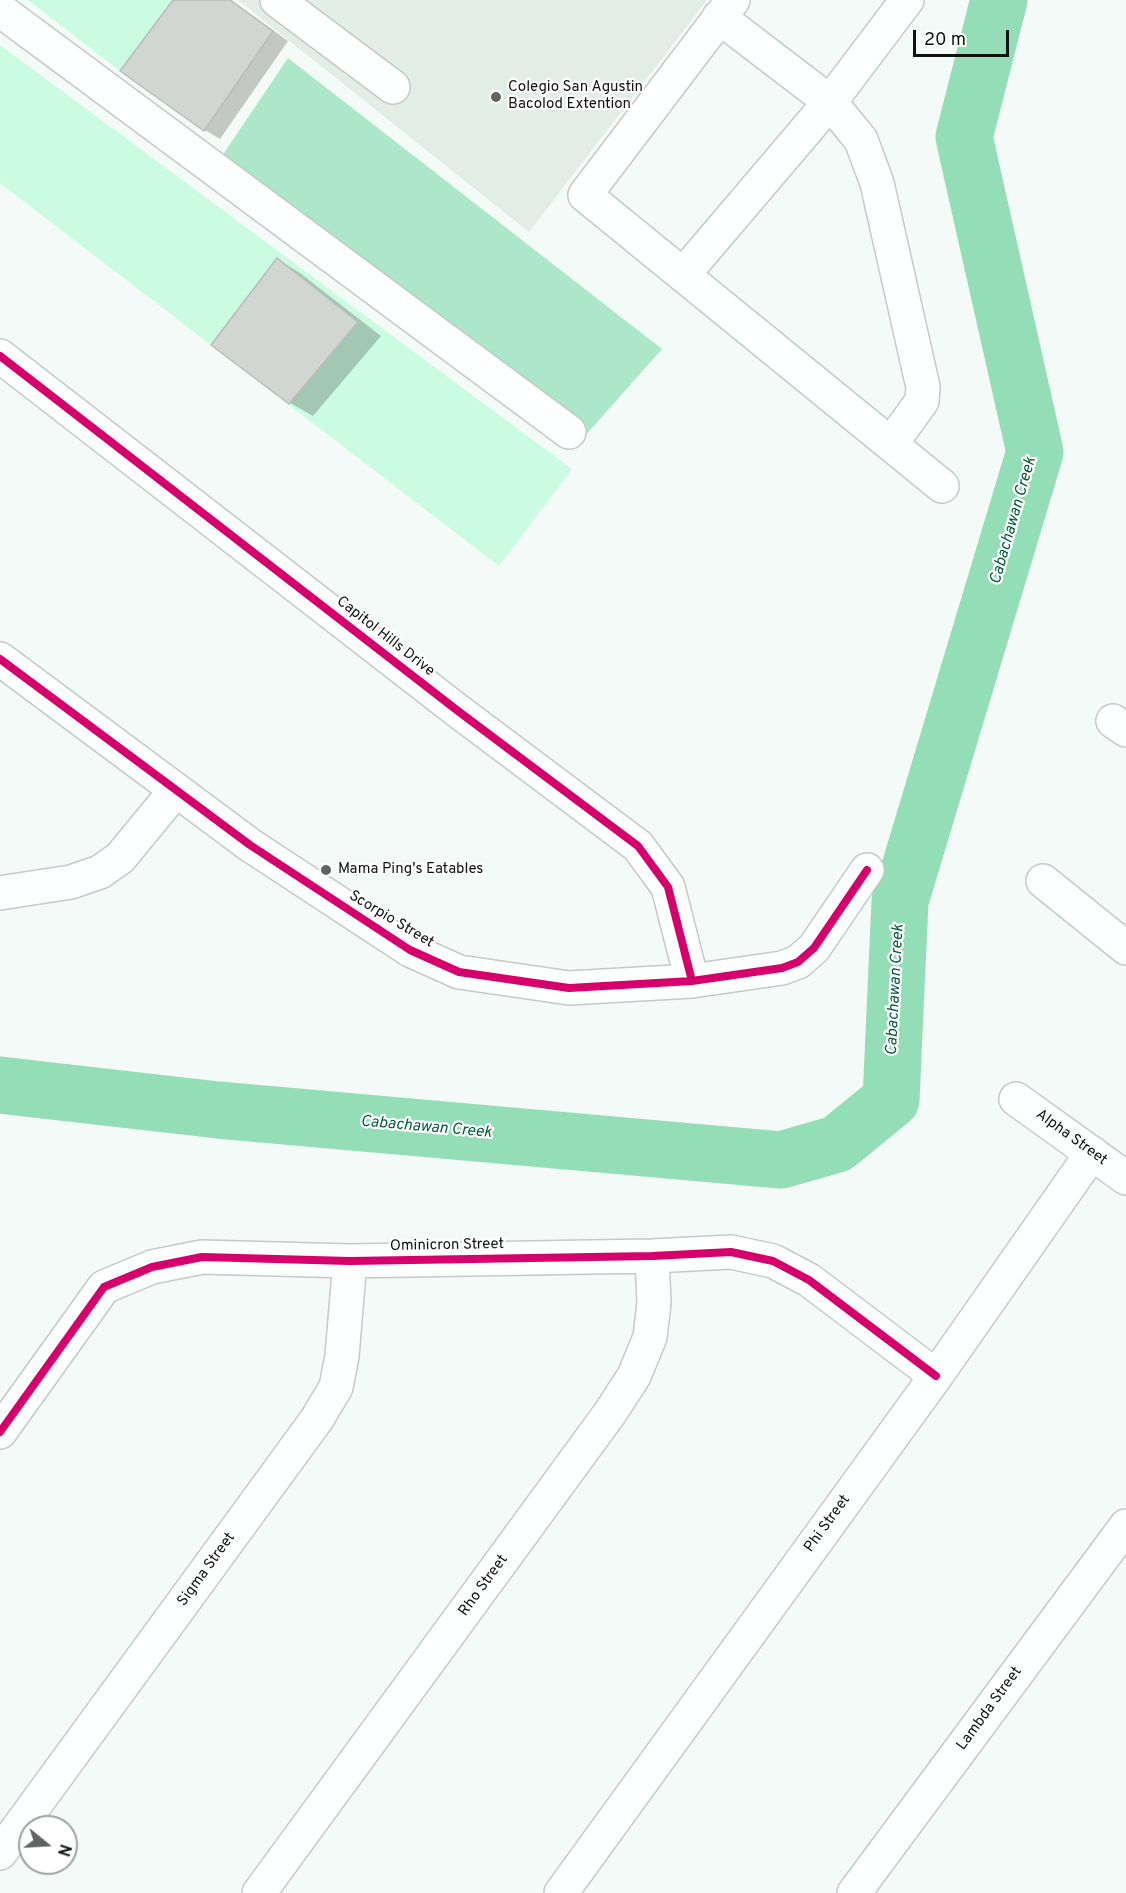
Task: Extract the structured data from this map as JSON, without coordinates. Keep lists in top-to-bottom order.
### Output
{
  "streets": {
    "street": [
      "Capitol Hills Drive",
      "Scorpio Street",
      "Alpha Street",
      "Ominicron Street",
      "Phi Street",
      "Sigma Street",
      "Rho Street",
      "Lambda Street"
    ]
  },
  "crossings": [
    ["Capitol Hills Drive", "Scorpio Street"],
    ["Alpha Street", "Phi Street"],
    ["Ominicron Street", "Phi Street"],
    ["Ominicron Street", "Sigma Street"],
    ["Ominicron Street", "Rho Street"]
  ],
  "water": ["Cabachawan Creek"],
  "places": ["Colegio San Agustin Bacolod Extention", "Mama Ping's Eatables"],
  "scale_bar": "20 m",
  "north": "right"
}
